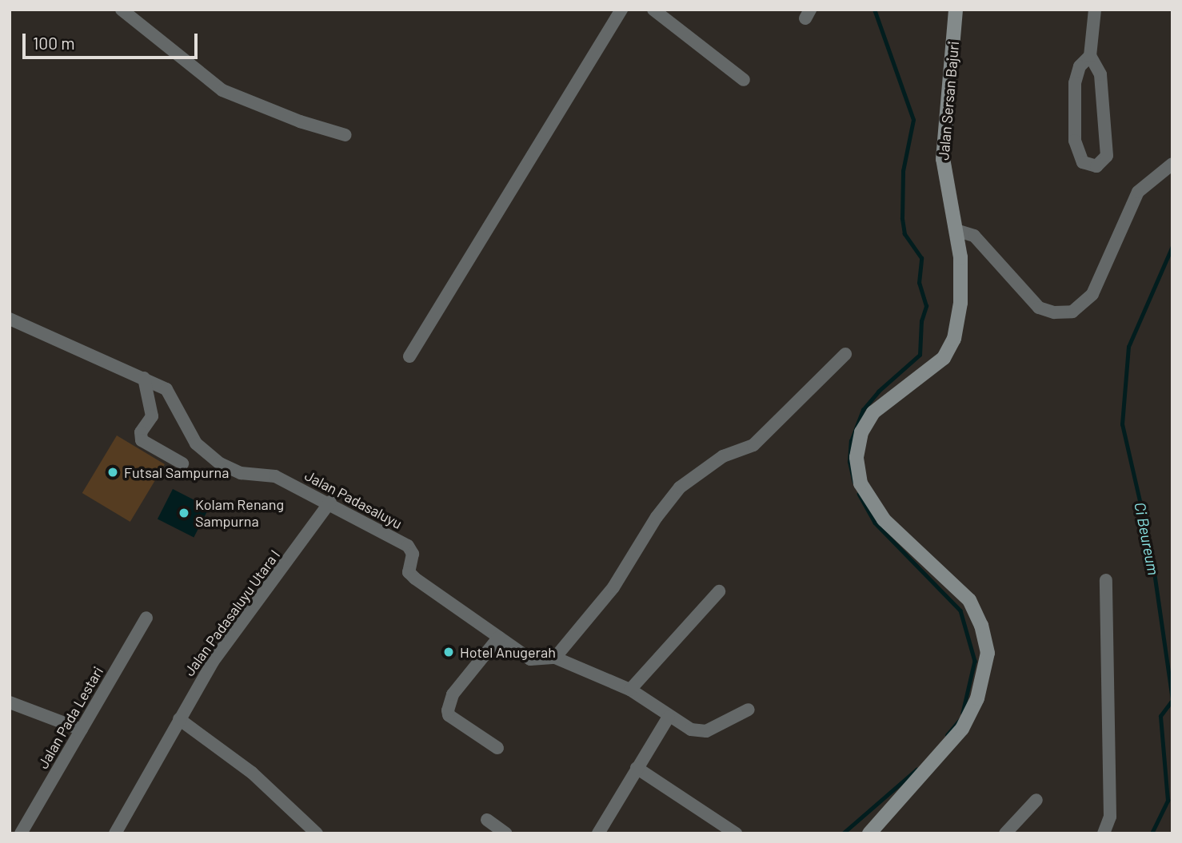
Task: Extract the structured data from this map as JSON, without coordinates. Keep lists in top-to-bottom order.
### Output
{
  "streets": {
    "main road": ["Jalan Sersan Bajuri"],
    "street": ["Jalan Padasaluyu", "Jalan Padasaluyu Utara I", "Jalan Pada Lestari"]
  },
  "crossings": [
    ["Jalan Padasaluyu", "Jalan Padasaluyu Utara I"]
  ],
  "water": ["Ci Beureum"],
  "places": ["Futsal Sampurna", "Kolam Renang Sampurna", "Hotel Anugerah"],
  "scale_bar": "100 m"
}
